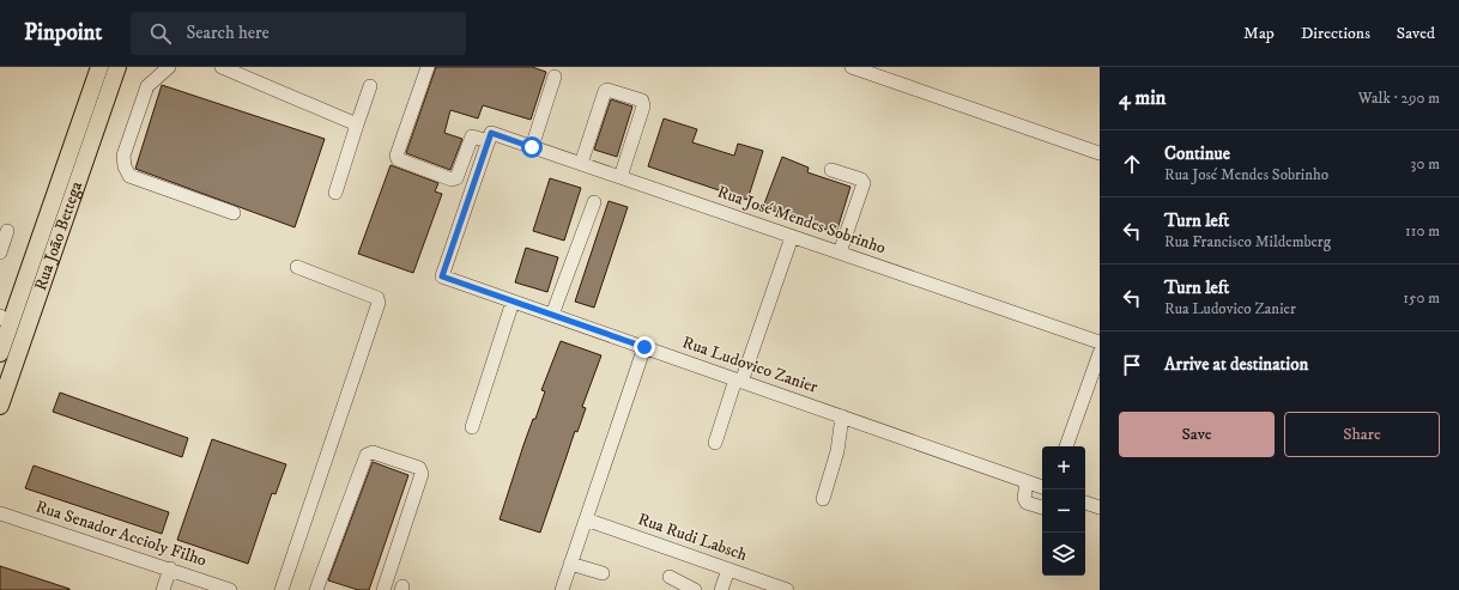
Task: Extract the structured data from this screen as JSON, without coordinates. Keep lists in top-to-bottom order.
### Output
{
  "streets": {
    "main road": ["Rua João Bettega"],
    "street": [
      "Rua José Mendes Sobrinho",
      "Rua Ludovico Zanier",
      "Rua Senador Accioly Filho",
      "Rua Rudi Labsch"
    ]
  },
  "crossings": [
    ["Rua José Mendes Sobrinho", "Rua Ludovico Zanier"]
  ],
  "page": {
    "header": "Pinpoint",
    "search": "Search here",
    "nav": ["Map", "Directions", "Saved"],
    "heading": ["4 min", "Walk · 290 m"],
    "list": [
      ["Continue", "Rua José Mendes Sobrinho", "30 m"],
      ["Turn left", "Rua Francisco Mildemberg", "110 m"],
      ["Turn left", "Rua Ludovico Zanier", "150 m"],
      "Arrive at destination"
    ],
    "buttons": ["Save", "Share"],
    "map_buttons": ["+", "−"]
  }
}
